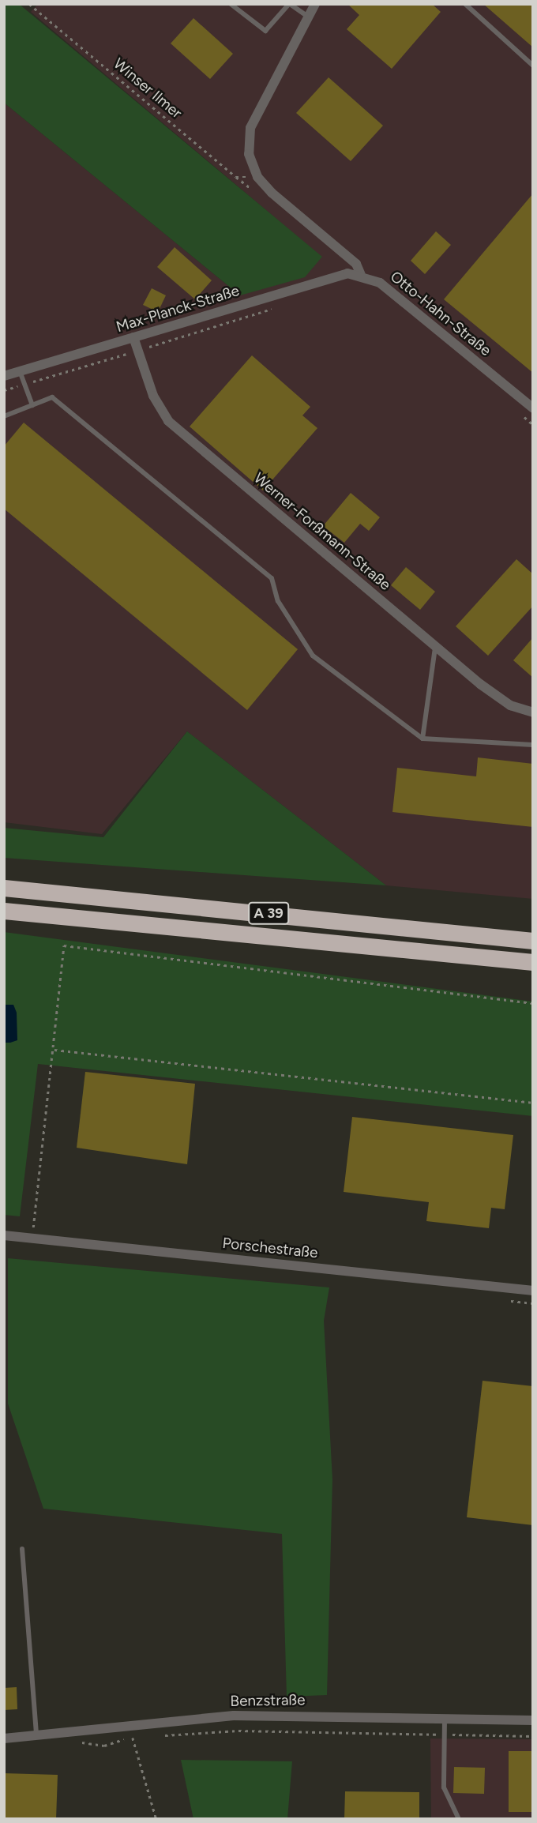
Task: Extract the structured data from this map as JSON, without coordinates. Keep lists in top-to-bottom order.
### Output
{
  "streets": {
    "highway": ["A 39"],
    "street": [
      "Max-Planck-Straße",
      "Otto-Hahn-Straße",
      "Werner-Forßmann-Straße",
      "Porschestraße",
      "Benzstraße"
    ],
    "path": ["Winser Ilmer"]
  },
  "crossings": [
    ["Winser Ilmer", "Otto-Hahn-Straße"],
    ["Max-Planck-Straße", "Otto-Hahn-Straße"],
    ["Max-Planck-Straße", "Werner-Forßmann-Straße"]
  ]
}
